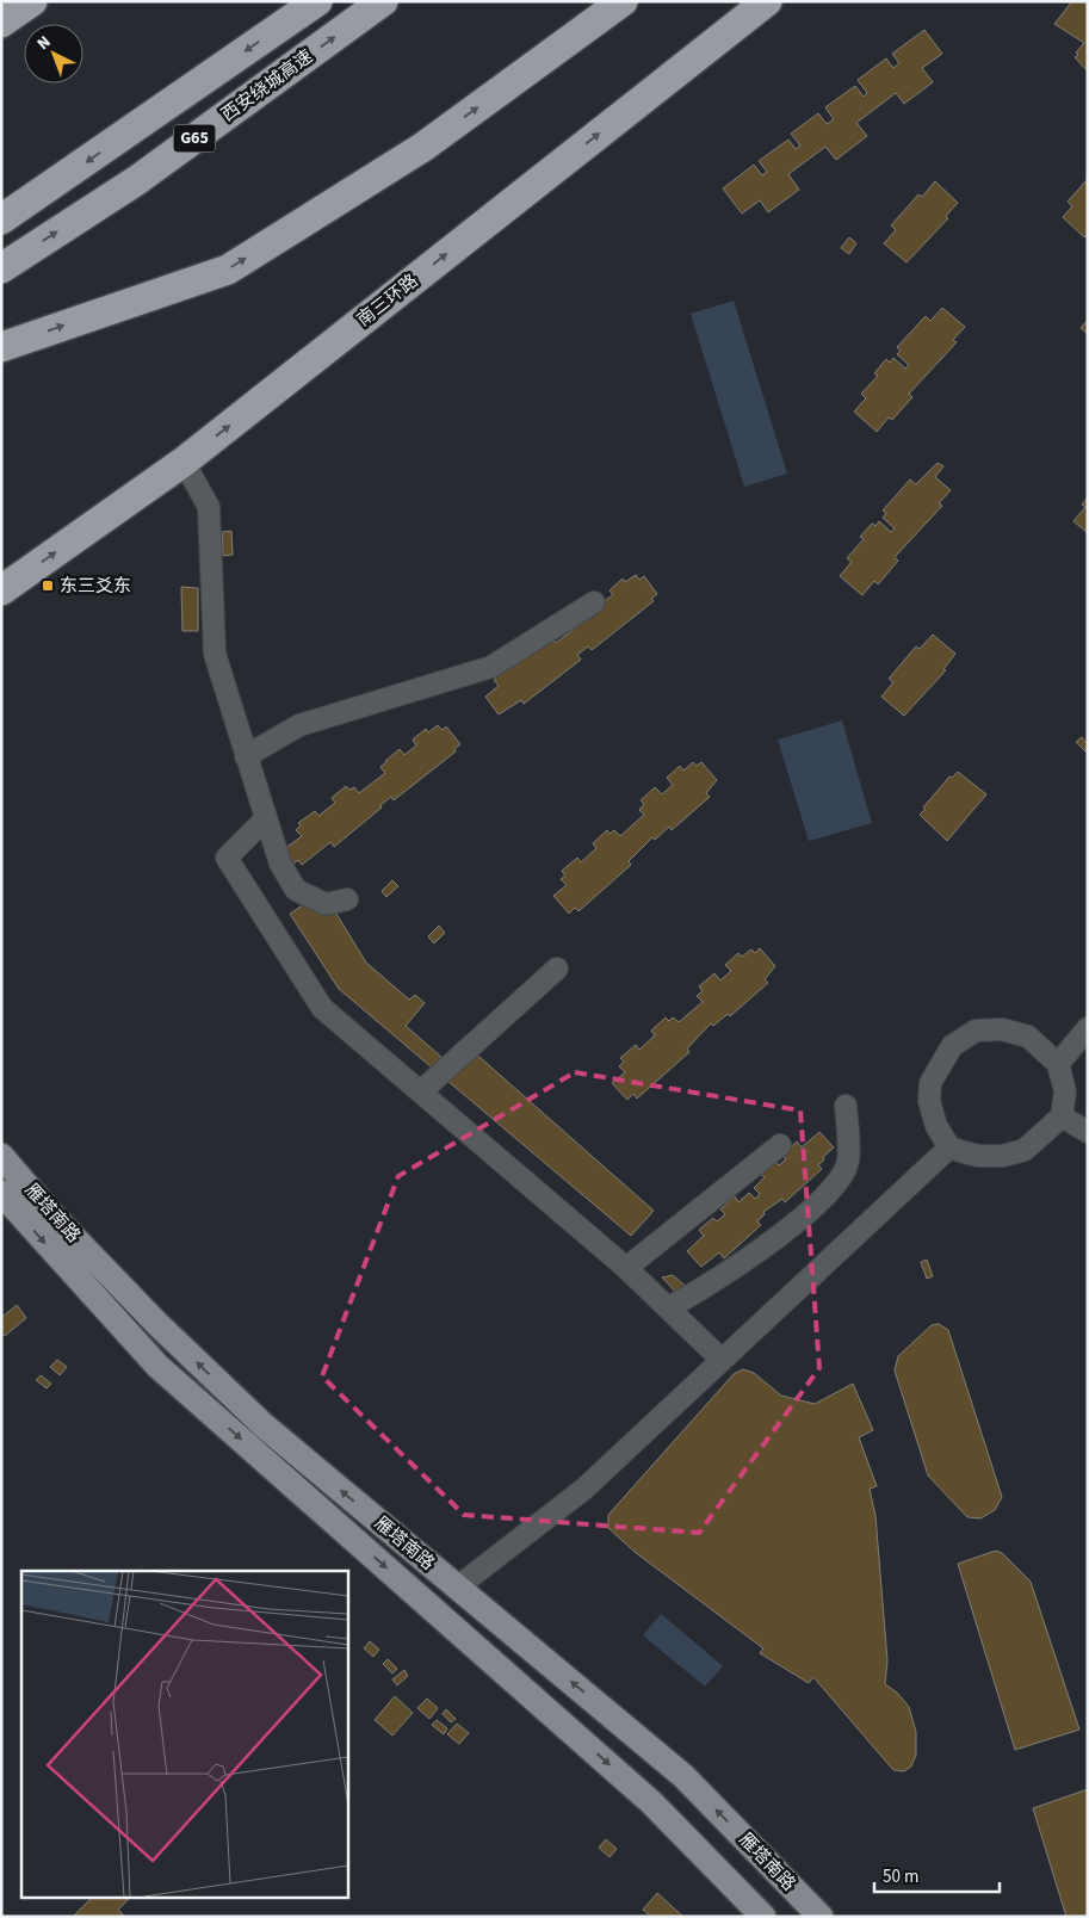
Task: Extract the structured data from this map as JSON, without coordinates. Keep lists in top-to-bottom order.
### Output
{
  "streets": {
    "highway": ["西安绕城高速", "G65", "南三环路"],
    "main road": ["雁塔南路"]
  },
  "places": {
    "transit": ["东三爻东"]
  },
  "scale_bar": "50 m",
  "north": "top left"
}
